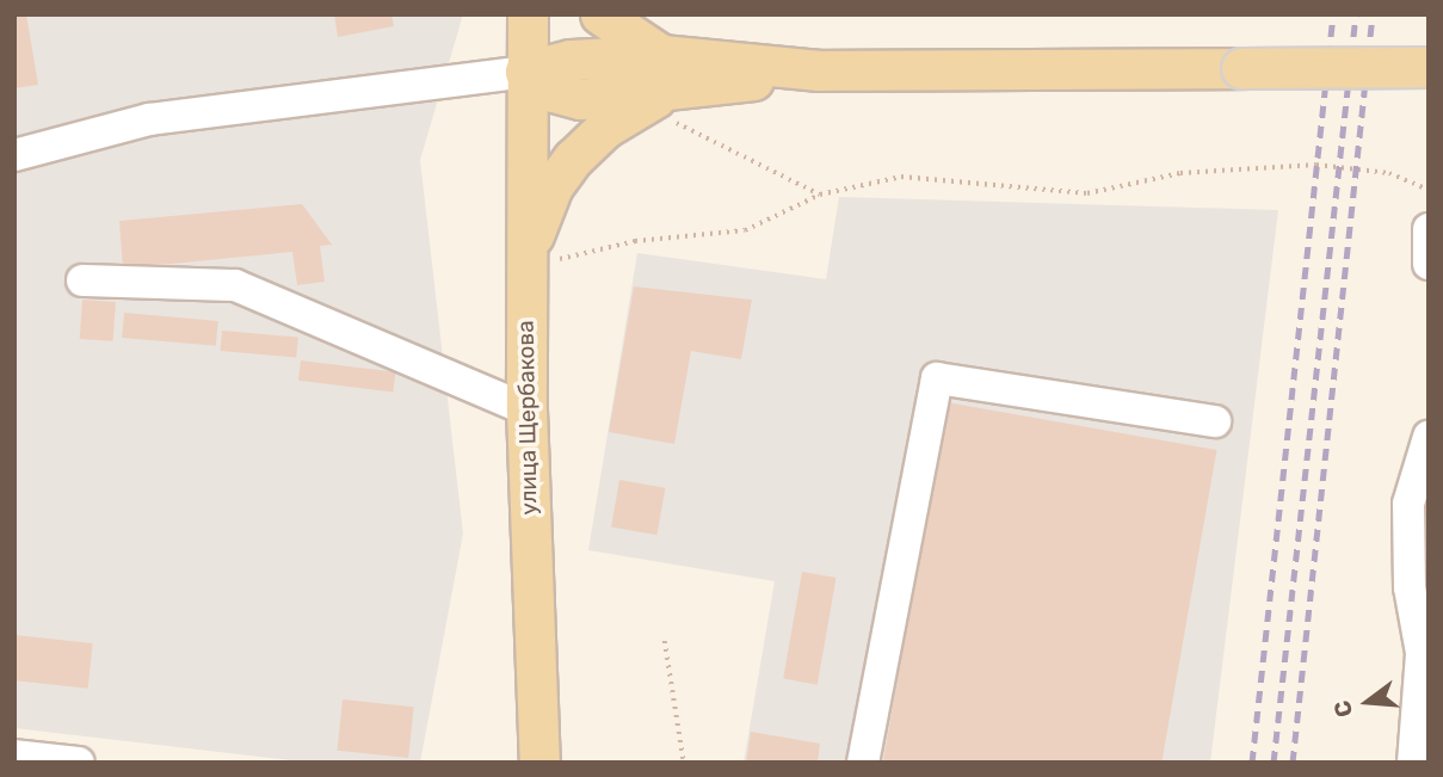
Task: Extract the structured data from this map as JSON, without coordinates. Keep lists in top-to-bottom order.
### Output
{
  "streets": {
    "main road": ["улица Щербакова"]
  },
  "north": "left"
}
